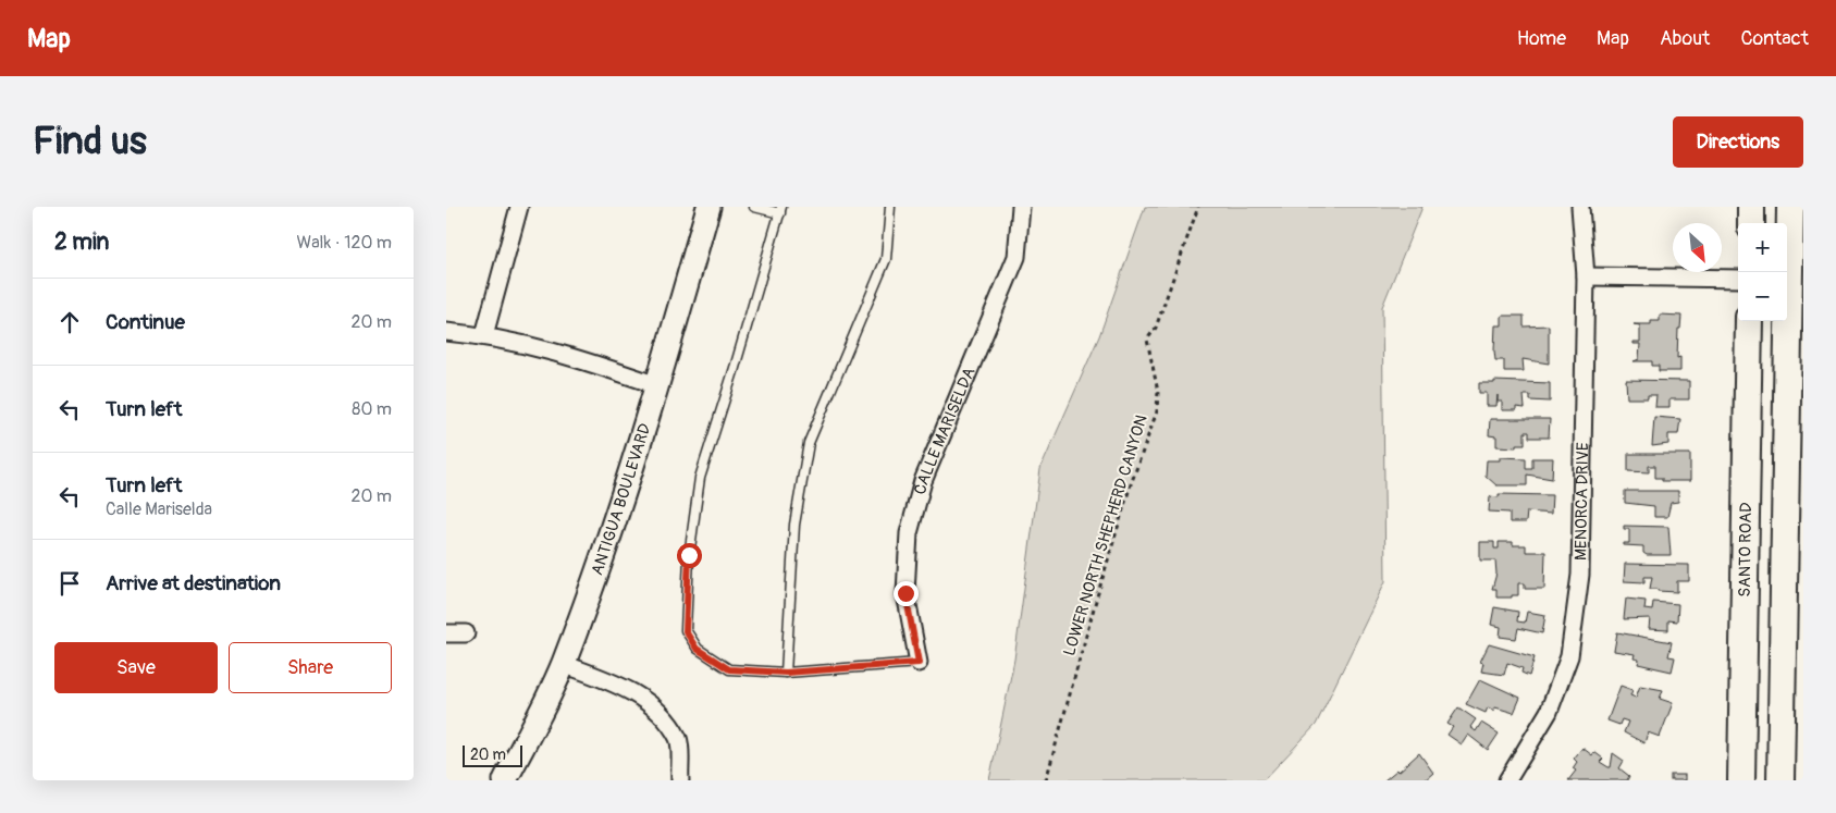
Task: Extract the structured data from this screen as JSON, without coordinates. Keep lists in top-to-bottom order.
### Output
{
  "streets": {
    "main road": ["ANTIGUA BOULEVARD", "SANTO ROAD"],
    "street": ["CALLE MARISELDA", "MENORCA DRIVE"],
    "path": ["LOWER NORTH SHEPHERD CANYON"]
  },
  "scale_bar": "20 m",
  "north": "bottom right",
  "page": {
    "header": "Map",
    "nav": [
      "Home",
      "Map",
      "About",
      "Contact"
    ],
    "buttons": [
      "Directions",
      ["Save", "Share"]
    ],
    "title": "Find us",
    "heading": ["2 min", "Walk · 120 m"],
    "map_buttons": ["+", "−"],
    "list": [
      ["Continue", "20 m"],
      ["Turn left", "80 m"],
      ["Turn left", "Calle Mariselda", "20 m"],
      "Arrive at destination"
    ],
    "scale": "20 m"
  }
}
